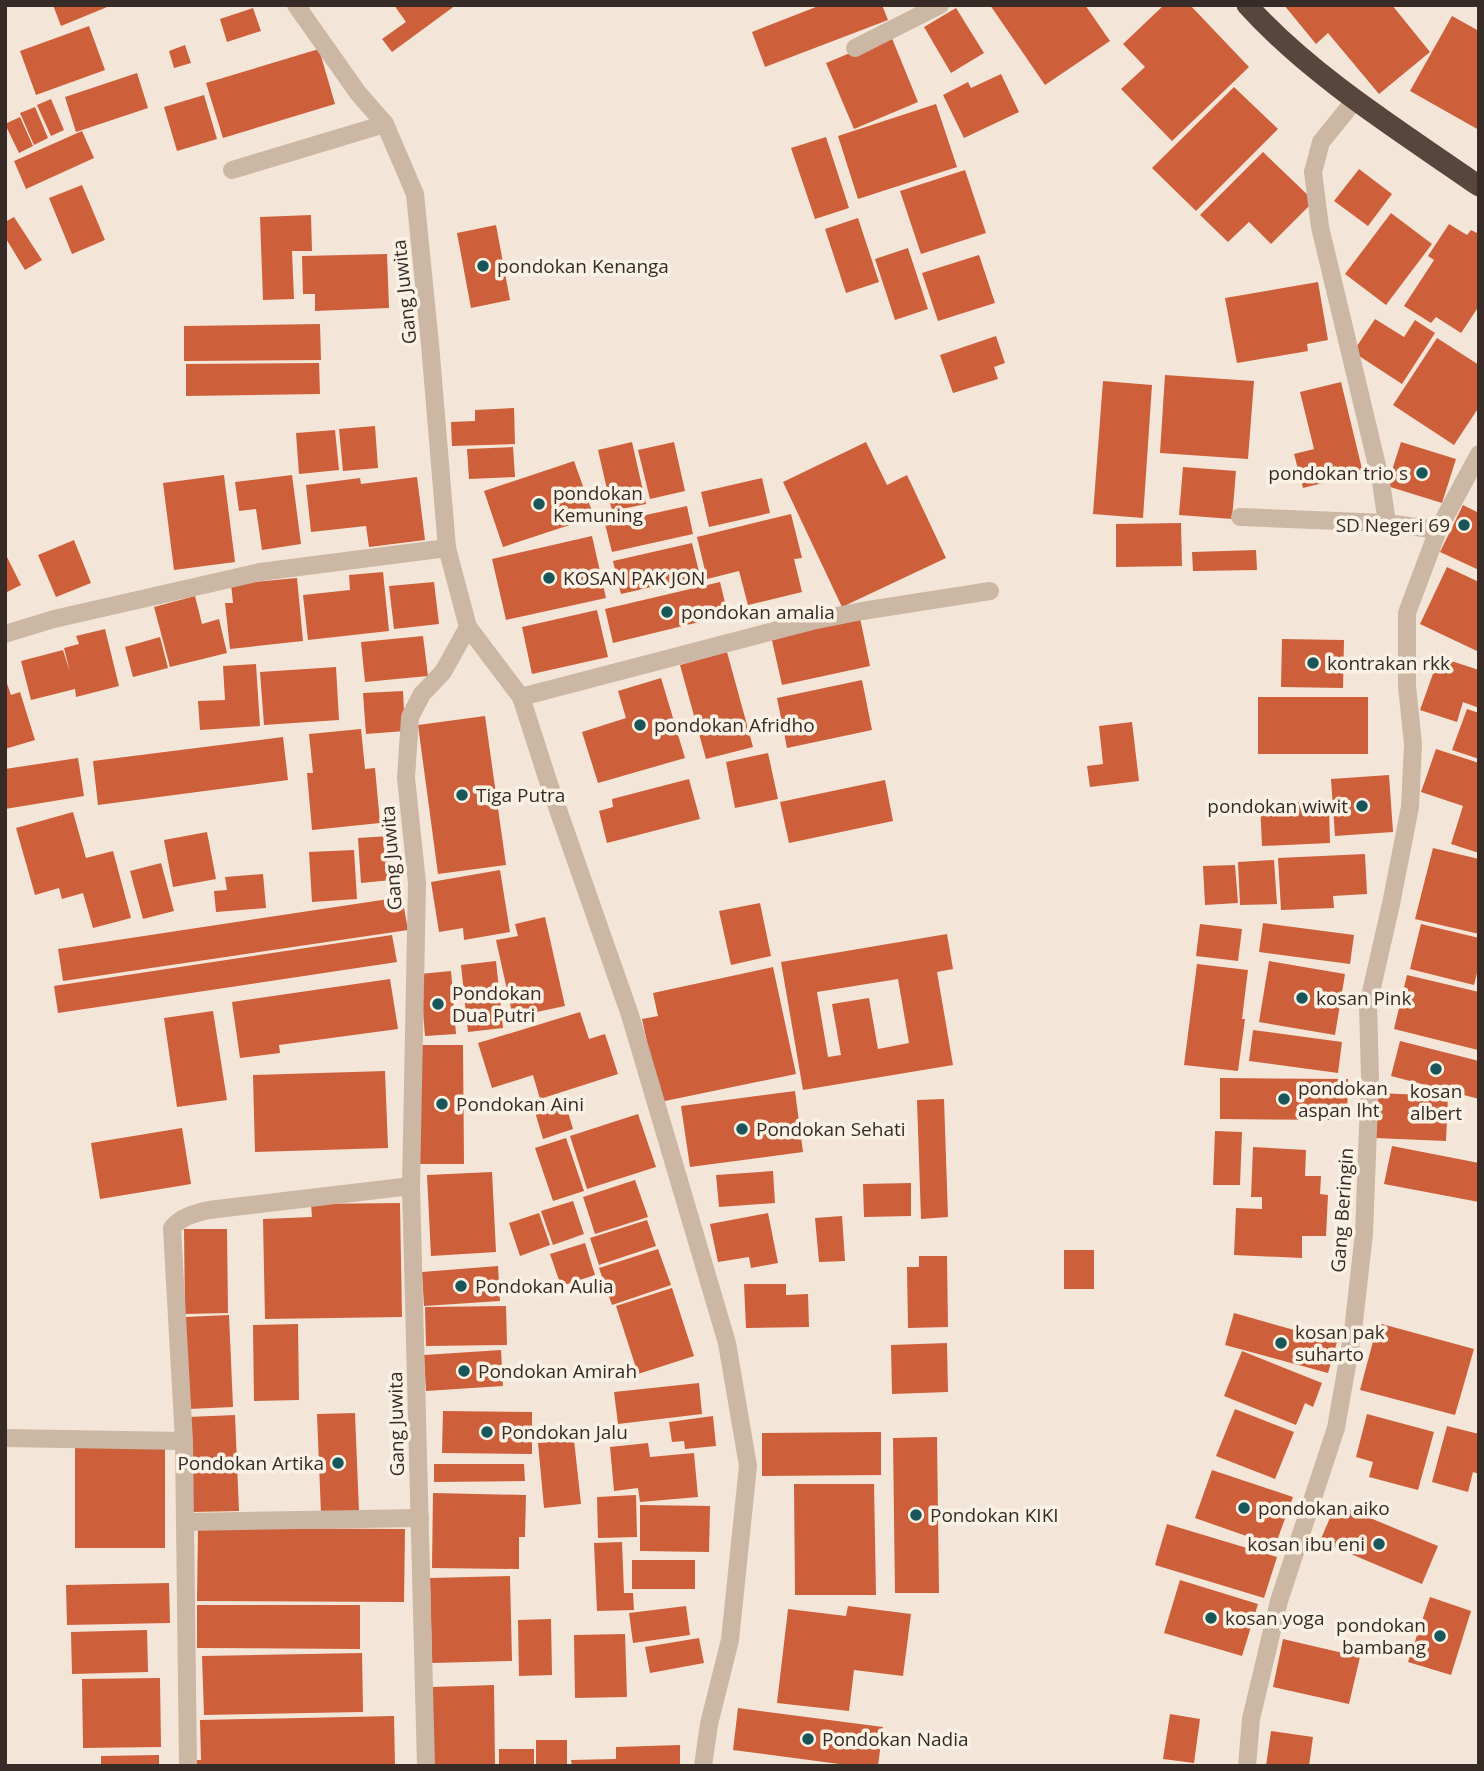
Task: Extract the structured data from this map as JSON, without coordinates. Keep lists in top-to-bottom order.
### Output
{
  "streets": {
    "street": ["Gang Juwita", "Gang Beringin"]
  },
  "places": [
    "pondokan Kenanga",
    "pondokan trio s",
    "pondokan Kemuning",
    "SD Negeri 69",
    "KOSAN PAK JON",
    "pondokan amalia",
    "kontrakan rkk",
    "pondokan Afridho",
    "Tiga Putra",
    "pondokan wiwit",
    "kosan Pink",
    "Pondokan Dua Putri",
    "kosan albert",
    "pondokan aspan lht",
    "Pondokan Aini",
    "Pondokan Sehati",
    "Pondokan Aulia",
    "kosan pak suharto",
    "Pondokan Amirah",
    "Pondokan Jalu",
    "Pondokan Artika",
    "pondokan aiko",
    "Pondokan KIKI",
    "kosan ibu eni",
    "kosan yoga",
    "pondokan bambang",
    "Pondokan Nadia"
  ]
}
